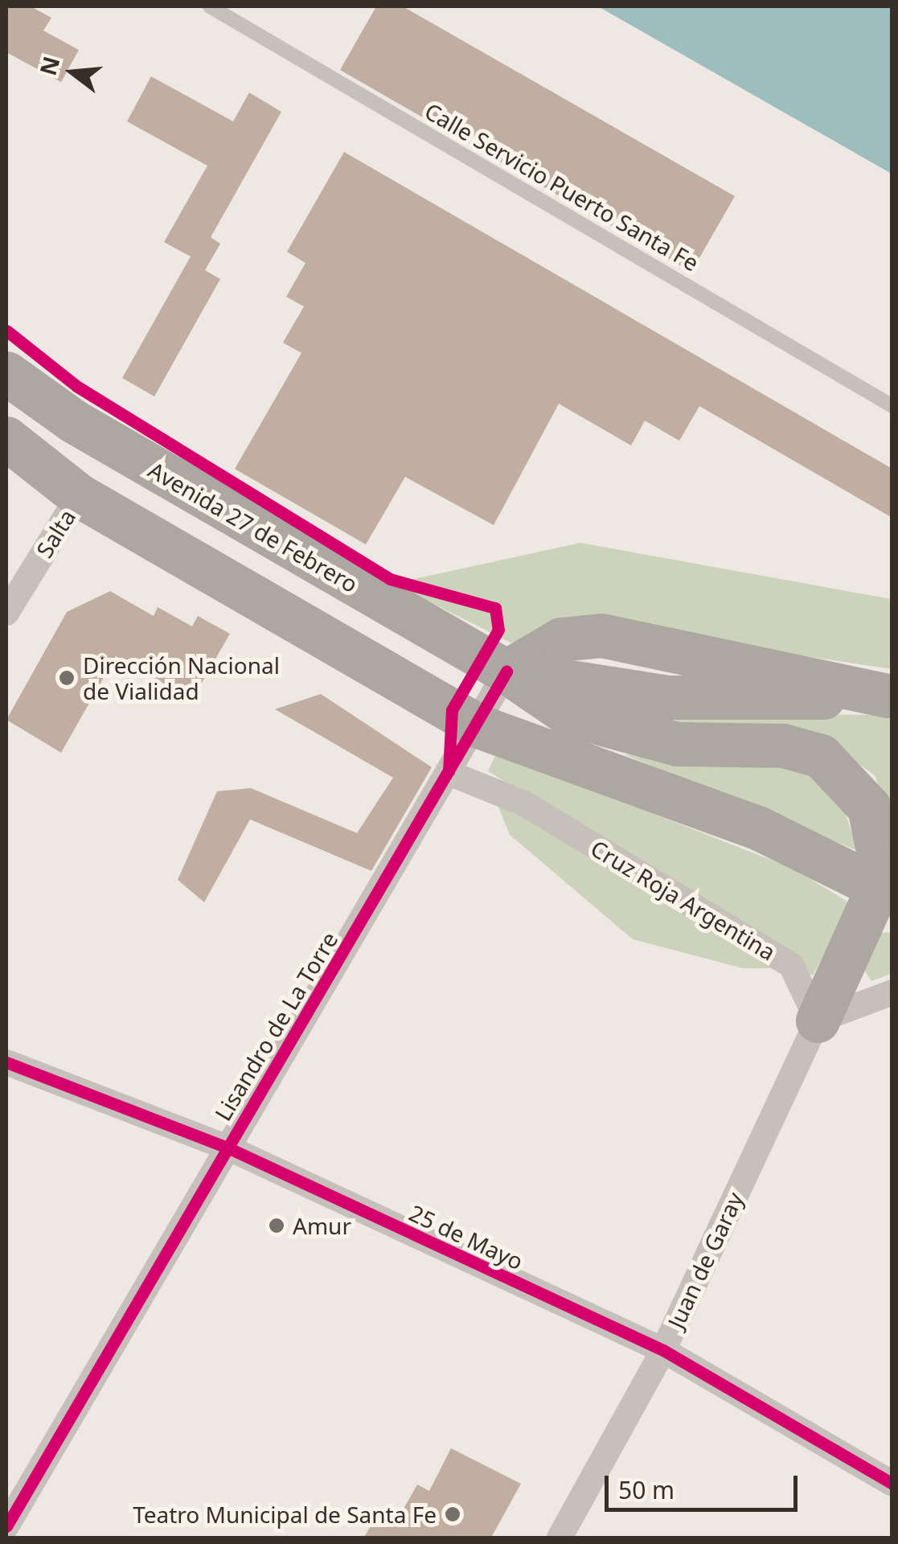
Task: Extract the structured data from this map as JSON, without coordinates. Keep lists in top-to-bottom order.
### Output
{
  "streets": {
    "highway": ["Avenida 27 de Febrero"],
    "street": [
      "Salta",
      "Cruz Roja Argentina",
      "Lisandro de La Torre",
      "25 de Mayo",
      "Juan de Garay"
    ],
    "lane": ["Calle Servicio Puerto Santa Fe"]
  },
  "crossings": [
    ["Avenida 27 de Febrero", "Lisandro de La Torre"],
    ["Cruz Roja Argentina", "Lisandro de La Torre"],
    ["Cruz Roja Argentina", "Juan de Garay"],
    ["Lisandro de La Torre", "25 de Mayo"],
    ["25 de Mayo", "Juan de Garay"]
  ],
  "places": ["Dirección Nacional de Vialidad", "Amur", "Teatro Municipal de Santa Fe"],
  "scale_bar": "50 m",
  "north": "left"
}
